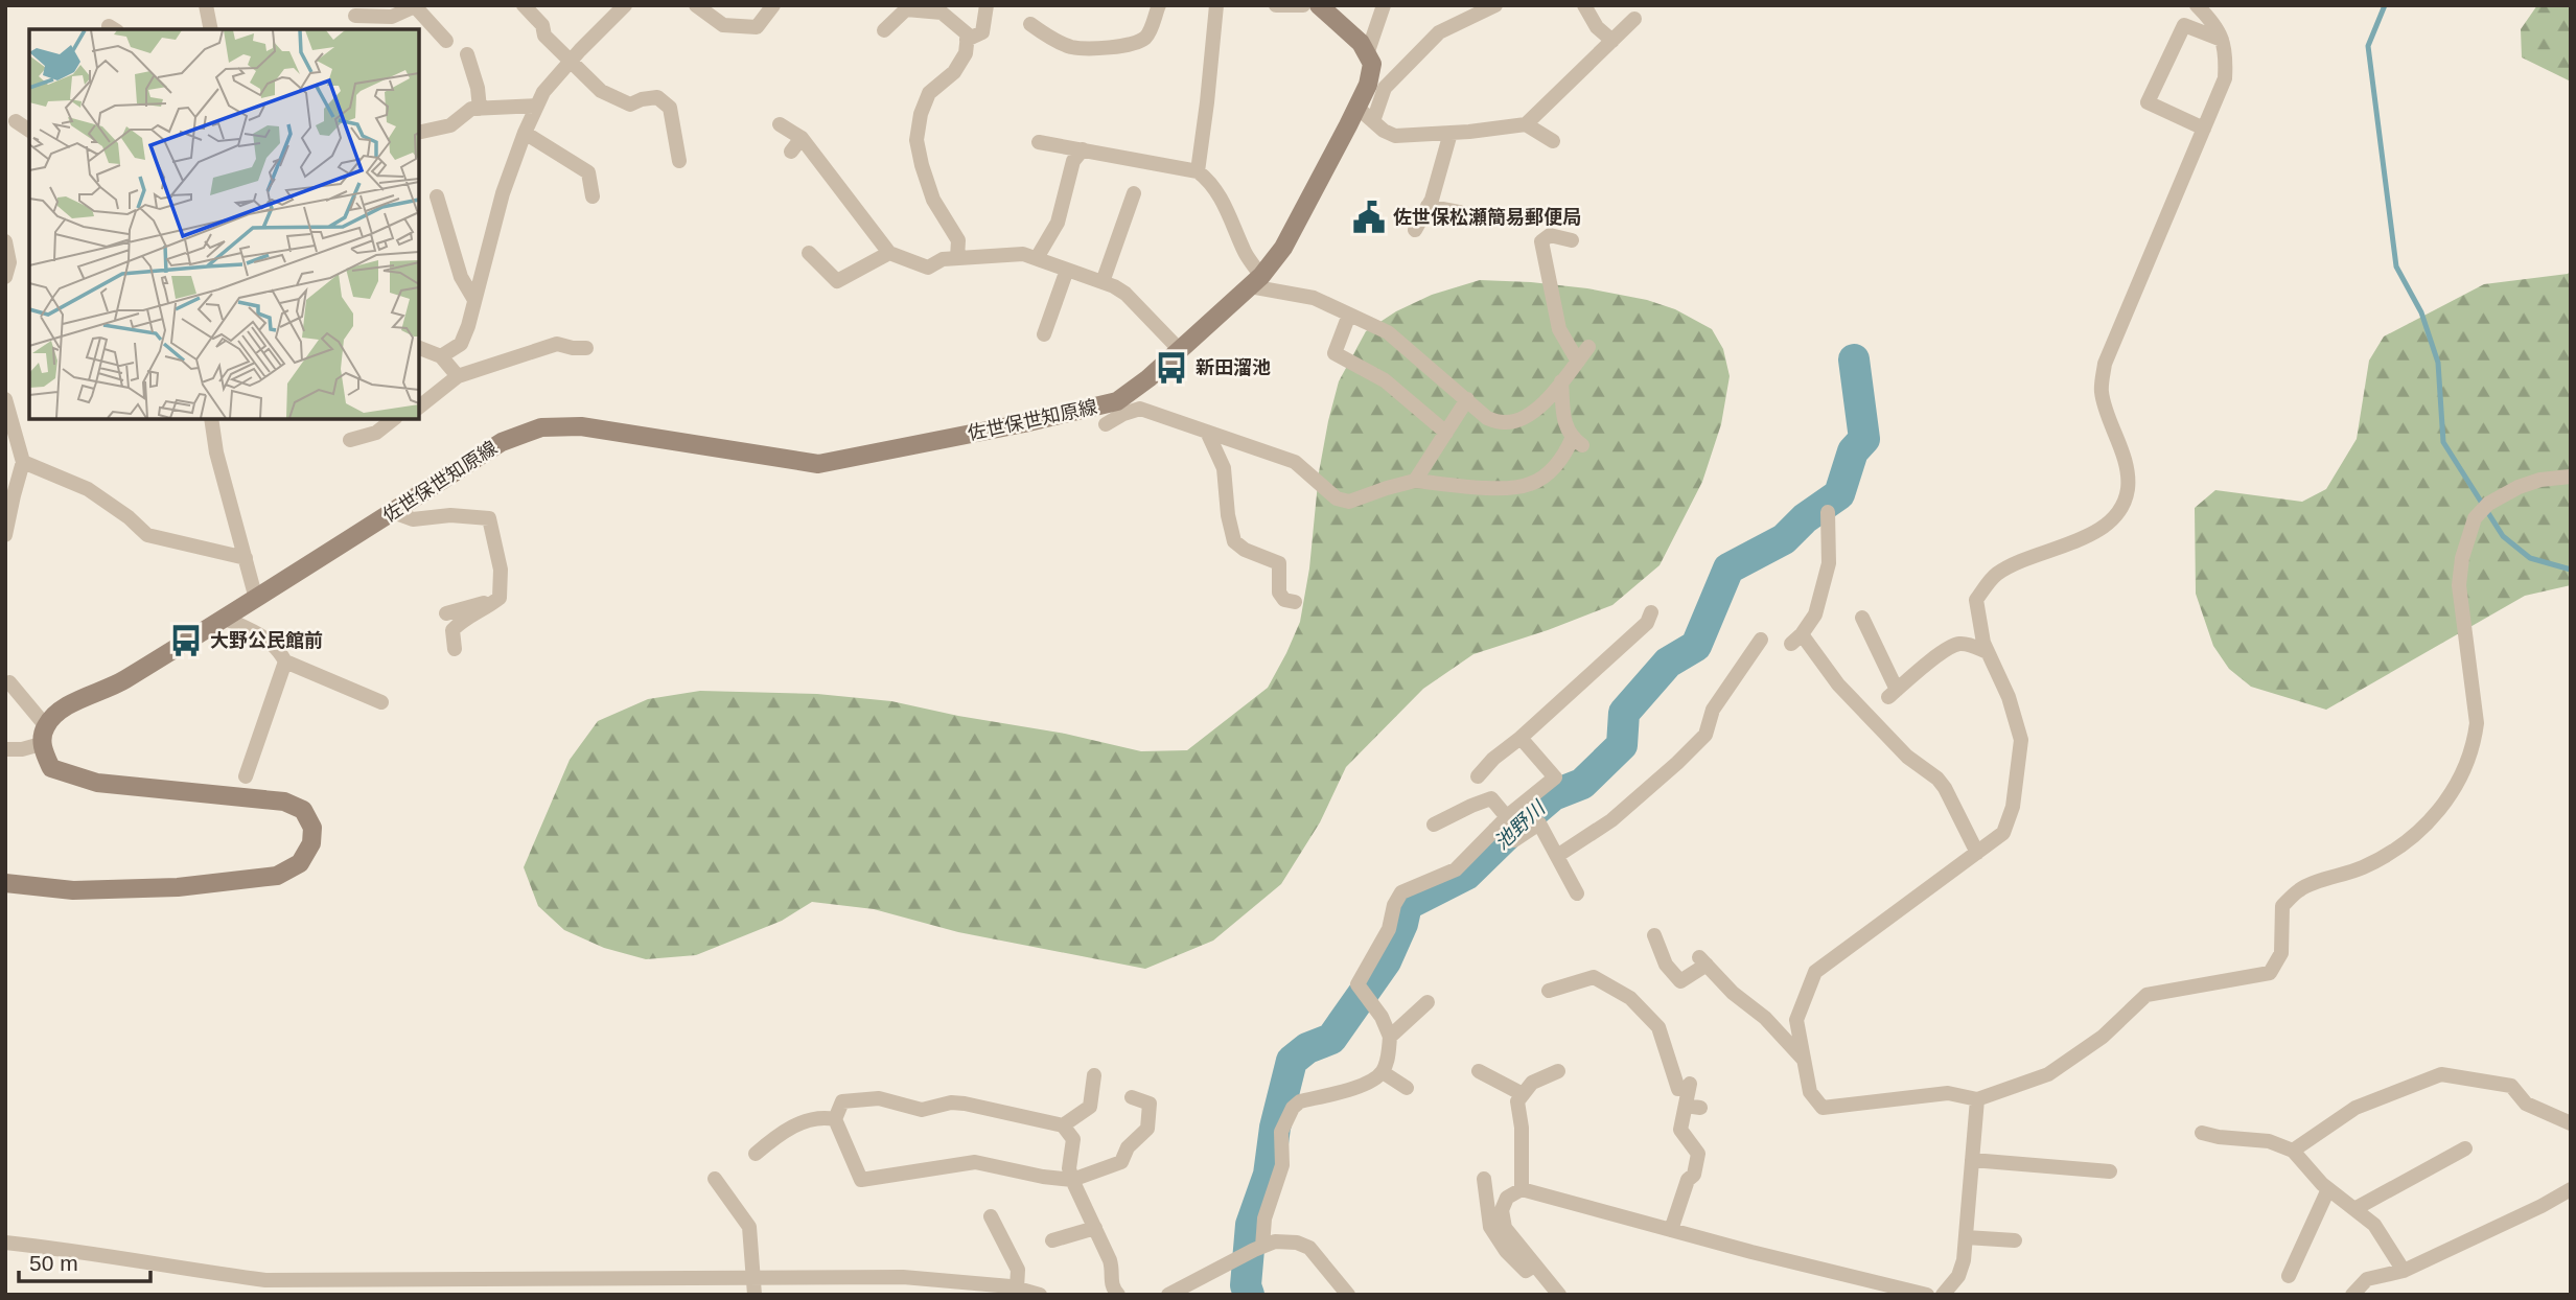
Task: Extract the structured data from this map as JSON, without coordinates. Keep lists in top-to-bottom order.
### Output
{
  "streets": {
    "main road": ["佐世保世知原線"]
  },
  "water": ["池野川"],
  "places": {
    "public building": ["佐世保松瀬簡易郵便局"],
    "bus stop": ["新田溜池", "大野公民館前"]
  },
  "scale_bar": "50 m"
}
